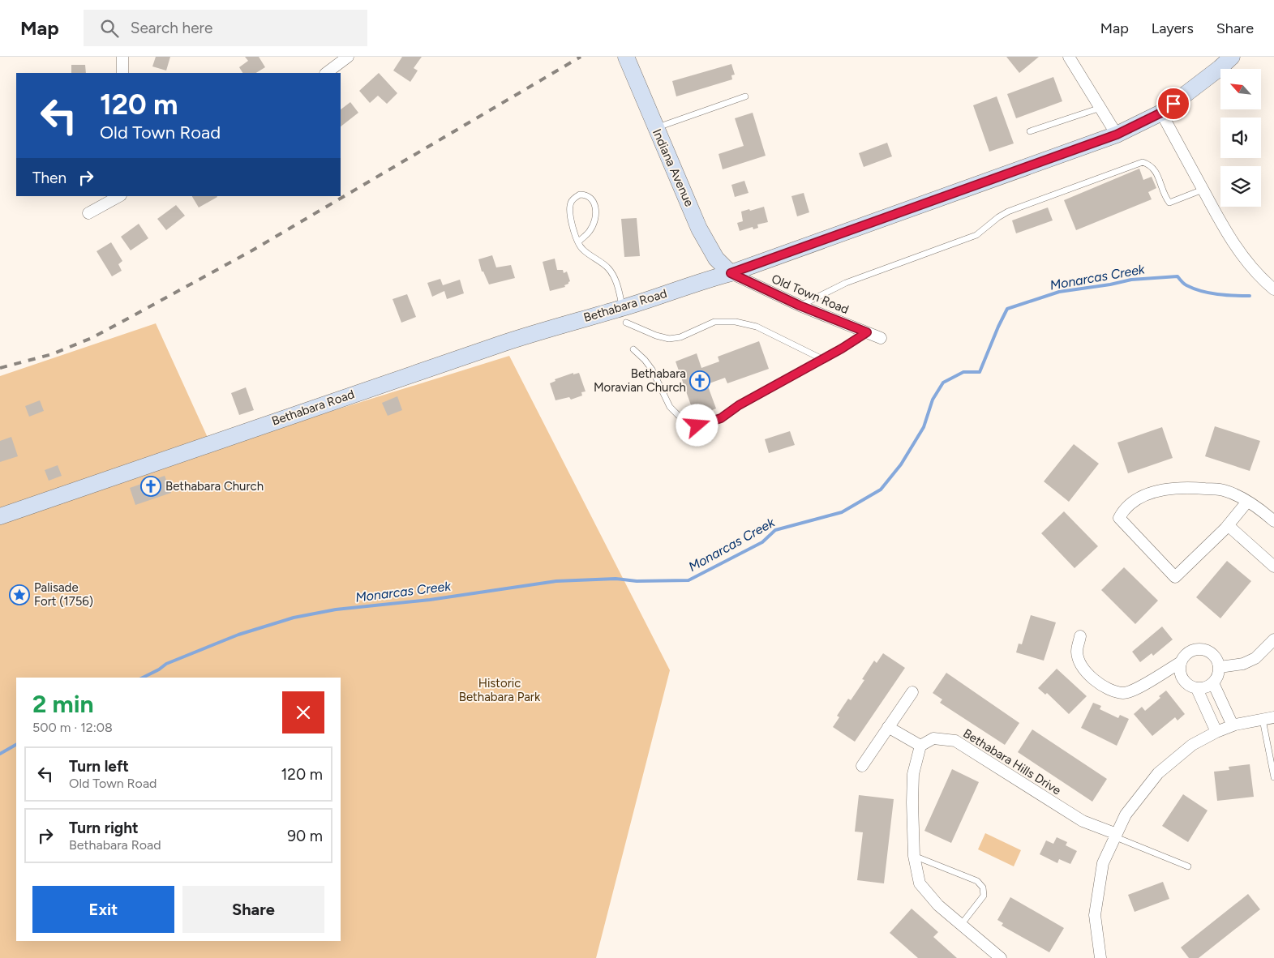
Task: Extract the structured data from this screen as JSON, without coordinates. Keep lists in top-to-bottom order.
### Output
{
  "streets": {
    "street": [
      "Indiana Avenue",
      "Old Town Road",
      "Bethabara Road",
      "Bethabara Hills Drive"
    ]
  },
  "crossings": [
    ["Indiana Avenue", "Old Town Road"],
    ["Indiana Avenue", "Bethabara Road"],
    ["Old Town Road", "Bethabara Road"]
  ],
  "water": ["Monarcas Creek"],
  "parks": ["Historic Bethabara Park"],
  "places": {
    "church": ["Bethabara Moravian Church", "Bethabara Church"],
    "place": ["Palisade Fort (1756)"]
  },
  "north": "top left",
  "page": {
    "header": "Map",
    "search": "Search here",
    "nav": ["Map", "Layers", "Share"],
    "turn": ["120 m", "Old Town Road"],
    "then": "Then",
    "heading": ["2 min", "500 m · 12:08"],
    "list": [
      {
        "name": "Turn left",
        "note": "Old Town Road",
        "value": "120 m"
      },
      {
        "name": "Turn right",
        "note": "Bethabara Road",
        "value": "90 m"
      }
    ],
    "buttons": ["Exit", "Share"]
  }
}
